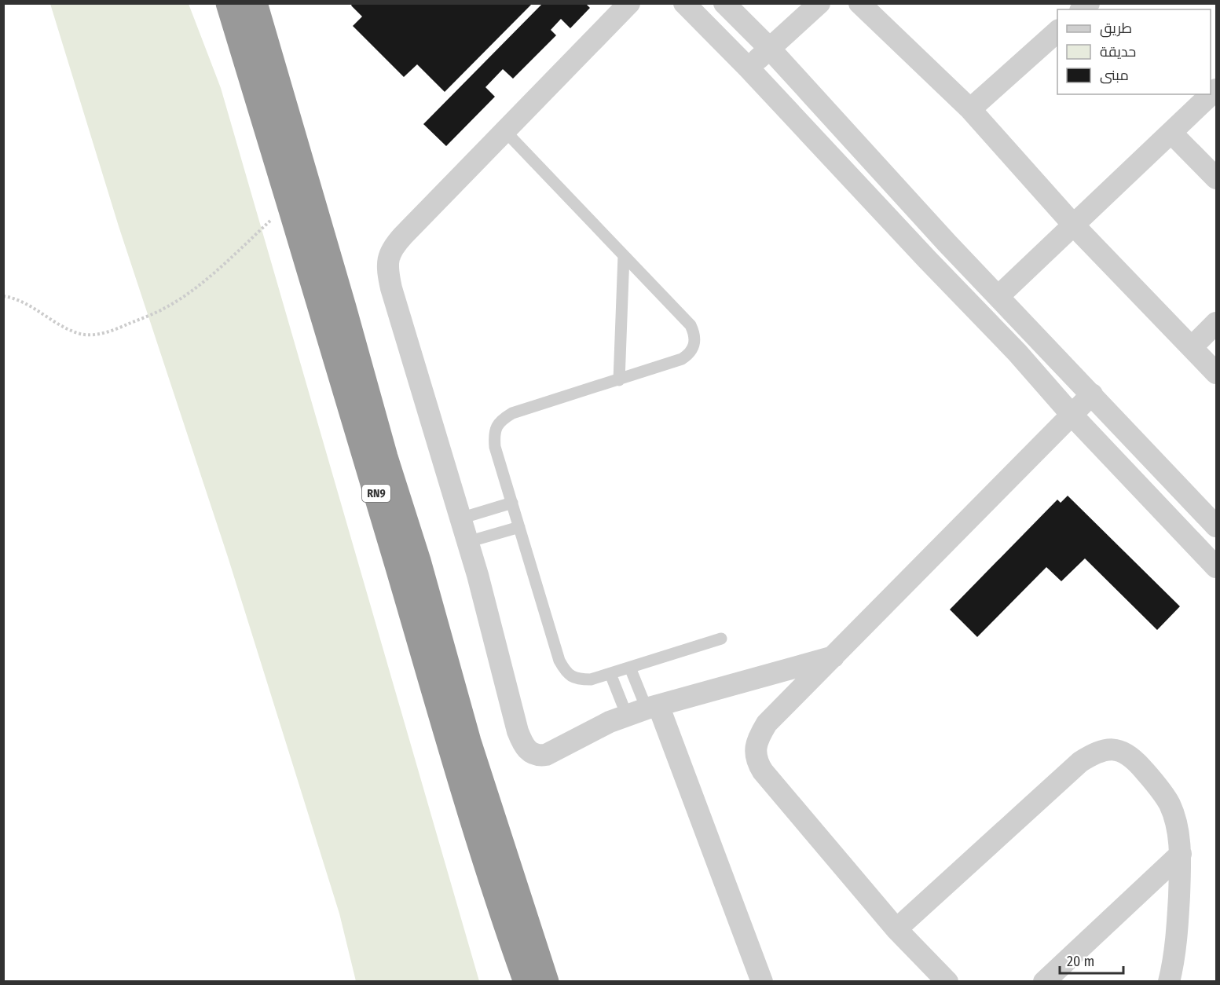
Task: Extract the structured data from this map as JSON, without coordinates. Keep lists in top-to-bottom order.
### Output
{
  "streets": {
    "highway": ["RN9"]
  },
  "legend": ["طريق", "حديقة", "مبنى"],
  "scale_bar": "20 m"
}
